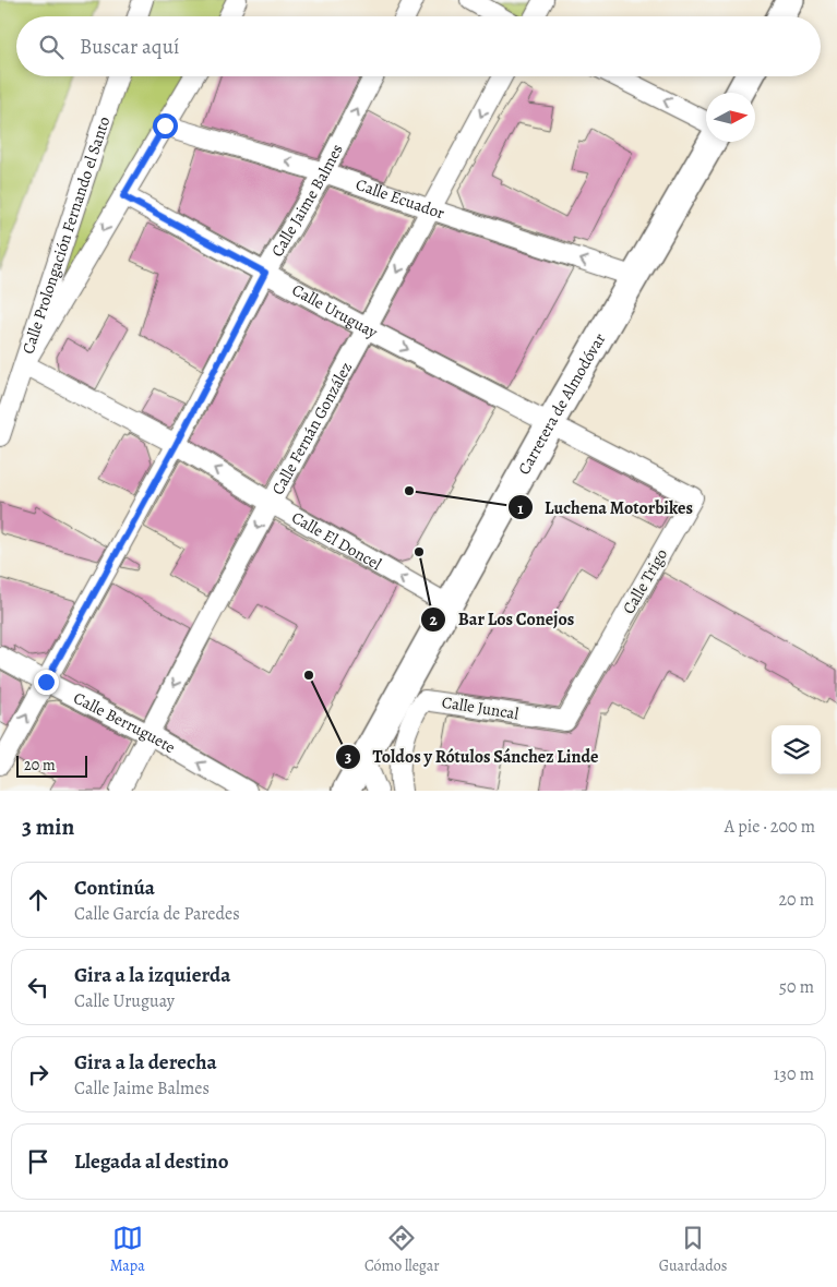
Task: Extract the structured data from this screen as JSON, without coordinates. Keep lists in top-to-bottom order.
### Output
{
  "streets": {
    "main road": ["Carretera de Almodóvar"],
    "street": [
      "Calle Ecuador",
      "Calle Jaime Balmes",
      "Calle Prolongación Fernando el Santo",
      "Calle Uruguay",
      "Calle Fernán González",
      "Calle El Doncel",
      "Calle Trigo",
      "Calle Juncal",
      "Calle Berruguete"
    ]
  },
  "crossings": [
    ["Calle Ecuador", "Calle Jaime Balmes"],
    ["Calle Ecuador", "Carretera de Almodóvar"],
    ["Calle Ecuador", "Calle Fernán González"],
    ["Calle Jaime Balmes", "Calle Uruguay"],
    ["Calle Jaime Balmes", "Calle El Doncel"],
    ["Calle Jaime Balmes", "Calle Berruguete"],
    ["Calle Prolongación Fernando el Santo", "Calle El Doncel"],
    ["Calle Uruguay", "Carretera de Almodóvar"],
    ["Calle Uruguay", "Calle Fernán González"],
    ["Calle Uruguay", "Calle Trigo"],
    ["Carretera de Almodóvar", "Calle El Doncel"],
    ["Carretera de Almodóvar", "Calle Trigo"],
    ["Calle Fernán González", "Calle El Doncel"],
    ["Calle Fernán González", "Calle Berruguete"],
    ["Calle Trigo", "Calle Juncal"]
  ],
  "one_way": [
    "Calle Ecuador",
    "Calle Uruguay",
    "Calle Fernán González",
    "Calle El Doncel",
    "Calle Berruguete"
  ],
  "places": ["Luchena Motorbikes", "Bar Los Conejos", "Toldos y Rótulos Sánchez Linde"],
  "scale_bar": "20 m",
  "north": "right",
  "page": {
    "search": "Buscar aquí",
    "scale": "20 m",
    "heading": ["3 min", "A pie · 200 m"],
    "list": [
      ["Continúa", "Calle García de Paredes", "20 m"],
      ["Gira a la izquierda", "Calle Uruguay", "50 m"],
      ["Gira a la derecha", "Calle Jaime Balmes", "130 m"],
      "Llegada al destino"
    ],
    "nav": ["Mapa", "Cómo llegar", "Guardados"]
  }
}
